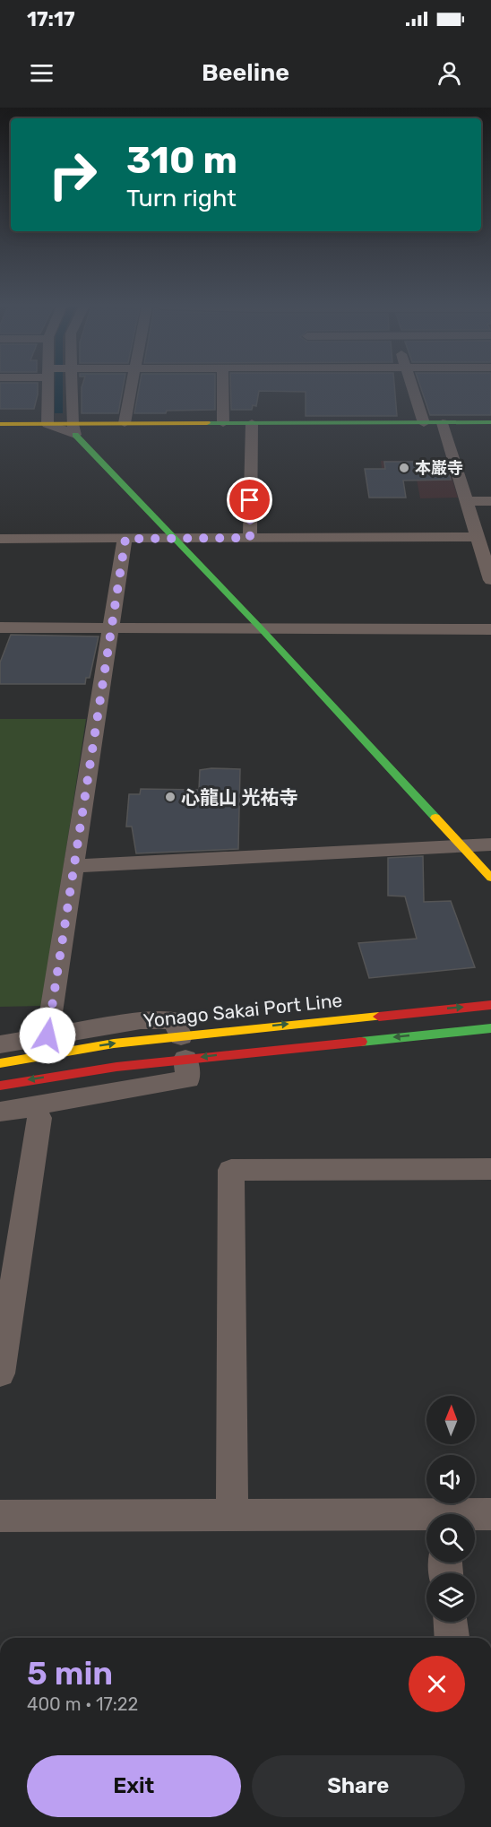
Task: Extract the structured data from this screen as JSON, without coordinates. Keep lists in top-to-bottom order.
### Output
{
  "streets": {
    "street": ["Yonago Sakai Port Line"]
  },
  "places": ["本巌寺", "心龍山 光祐寺"],
  "north": "top",
  "page": {
    "status": "17:17",
    "header": "Beeline",
    "turn": ["310 m", "Turn right"],
    "heading": ["5 min", "400 m · 17:22"],
    "buttons": ["Exit", "Share"]
  }
}
